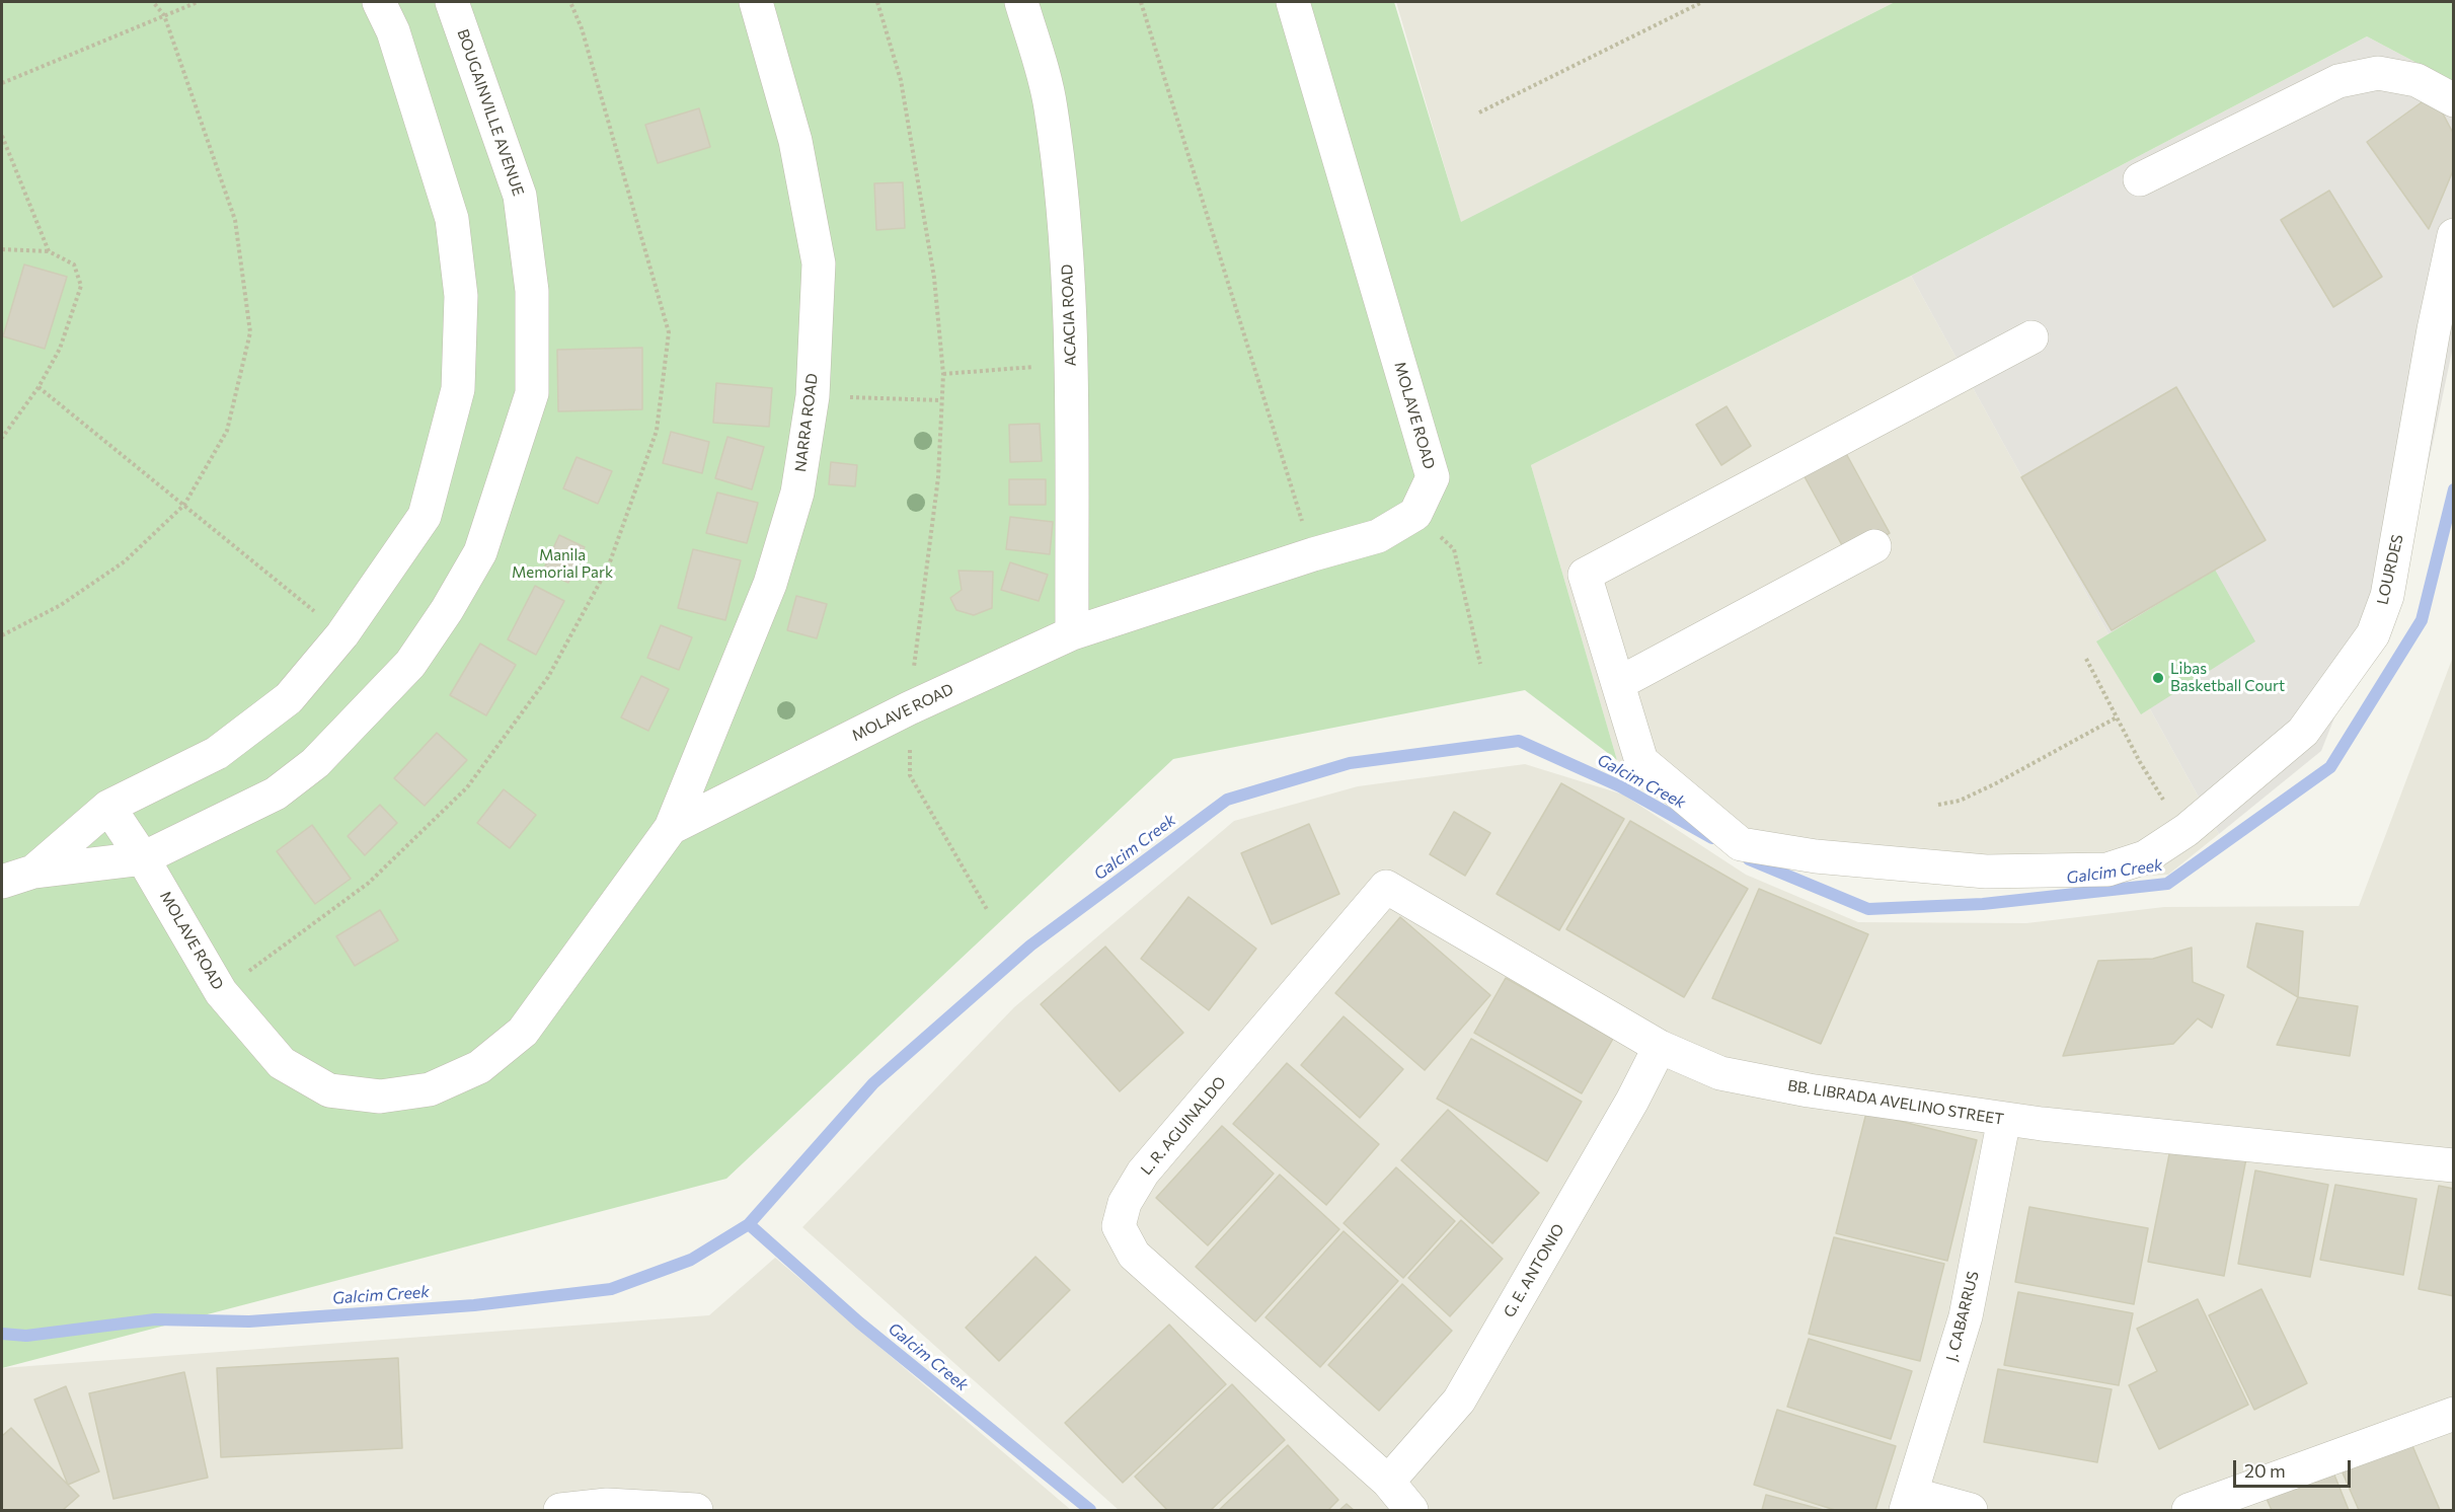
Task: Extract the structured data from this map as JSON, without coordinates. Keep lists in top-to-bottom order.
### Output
{
  "streets": {
    "street": [
      "BOUGAINVILLE AVENUE",
      "ACACIA ROAD",
      "MOLAVE ROAD",
      "NARRA ROAD",
      "LOURDES",
      "BB. LIBRADA AVELINO STREET",
      "L. R. AGUINALDO",
      "G. E. ANTONIO",
      "J. CABARRUS"
    ]
  },
  "crossings": [
    ["BOUGAINVILLE AVENUE", "MOLAVE ROAD"],
    ["ACACIA ROAD", "MOLAVE ROAD"],
    ["MOLAVE ROAD", "NARRA ROAD"],
    ["BB. LIBRADA AVELINO STREET", "L. R. AGUINALDO"],
    ["BB. LIBRADA AVELINO STREET", "G. E. ANTONIO"],
    ["BB. LIBRADA AVELINO STREET", "J. CABARRUS"],
    ["L. R. AGUINALDO", "G. E. ANTONIO"]
  ],
  "water": ["Galcim Creek"],
  "parks": ["Manila Memorial Park"],
  "places": ["Libas Basketball Court"],
  "scale_bar": "20 m"
}
